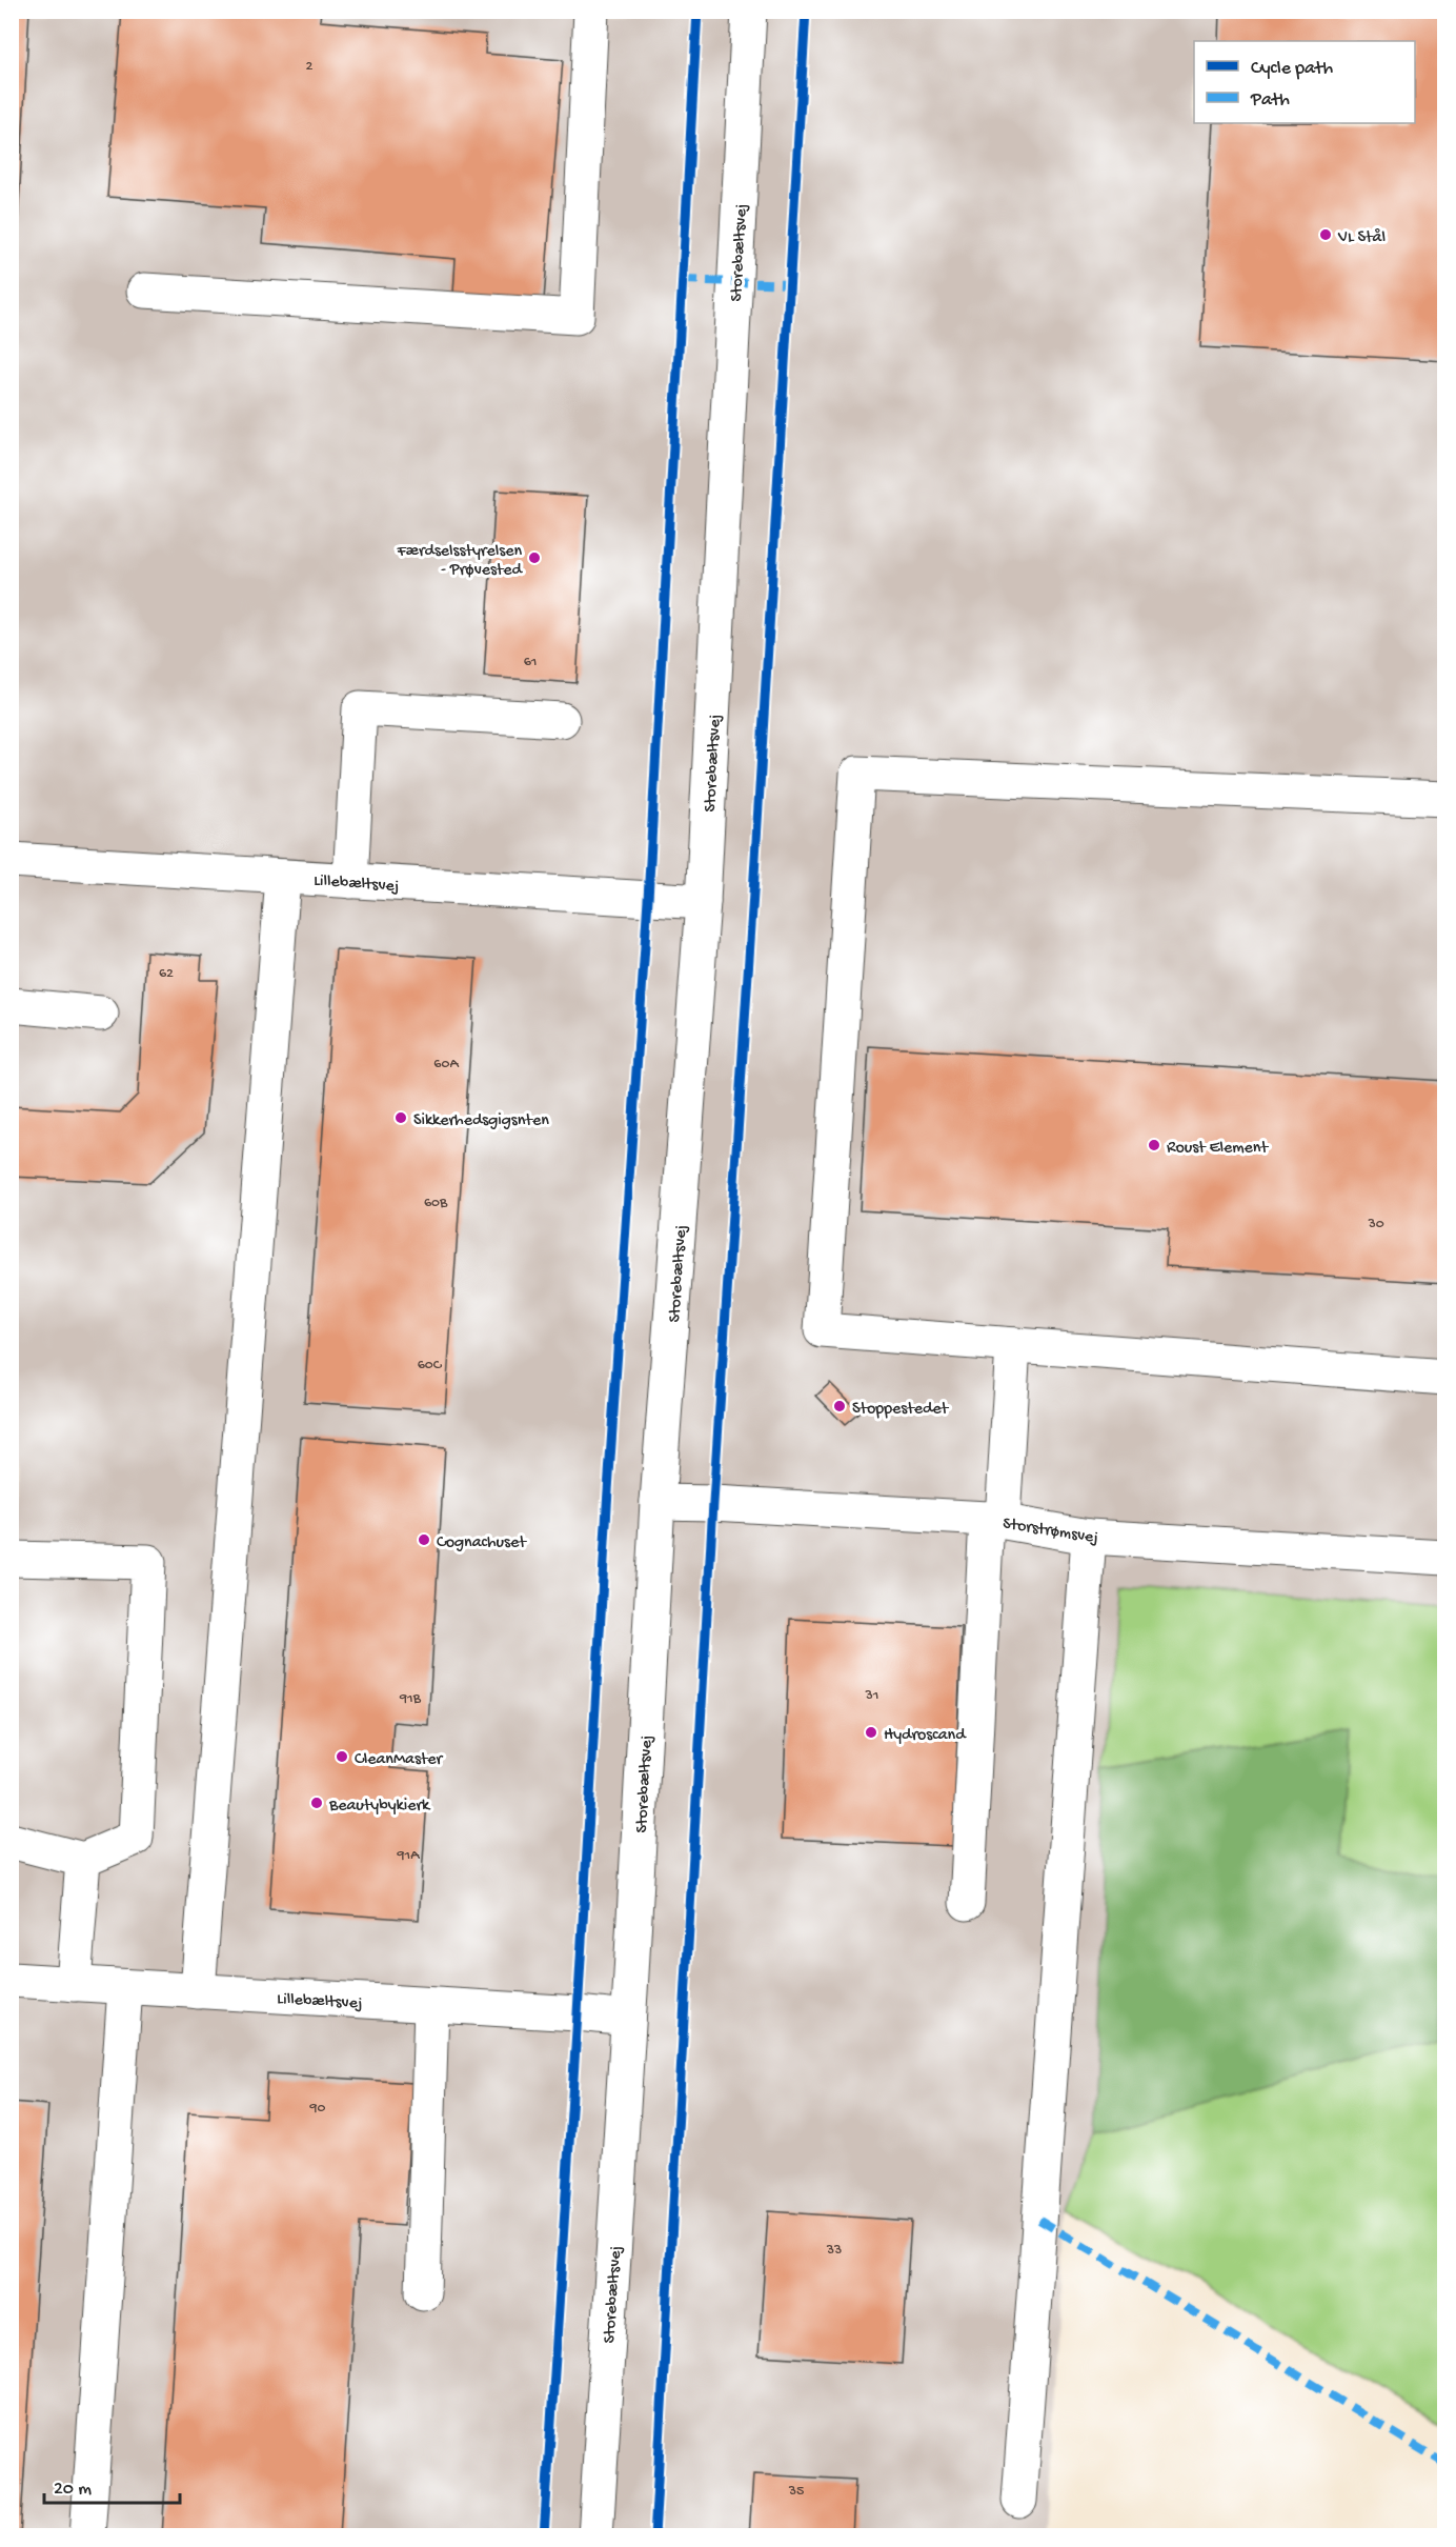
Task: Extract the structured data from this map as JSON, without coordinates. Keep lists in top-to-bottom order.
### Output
{
  "streets": {
    "street": ["Storebæltsvej", "Lillebæltsvej", "Storstrømsvej"]
  },
  "crossings": [
    ["Storebæltsvej", "Lillebæltsvej"],
    ["Storebæltsvej", "Storstrømsvej"]
  ],
  "places": [
    "VL Stål",
    "Færdselsstyrelsen - Prøvested",
    "Sikkerhedsgigsnten",
    "Roust Element",
    "Stoppestedet",
    "Cognachuset",
    "Hydroscand",
    "CleanMaster",
    "Beautybykierk"
  ],
  "house_numbers": [
    "2",
    "61",
    "62",
    "60A",
    "60B",
    "30",
    "60C",
    "31",
    "91B",
    "91A",
    "90",
    "33",
    "35"
  ],
  "legend": ["Cycle path", "Path"],
  "scale_bar": "20 m"
}
